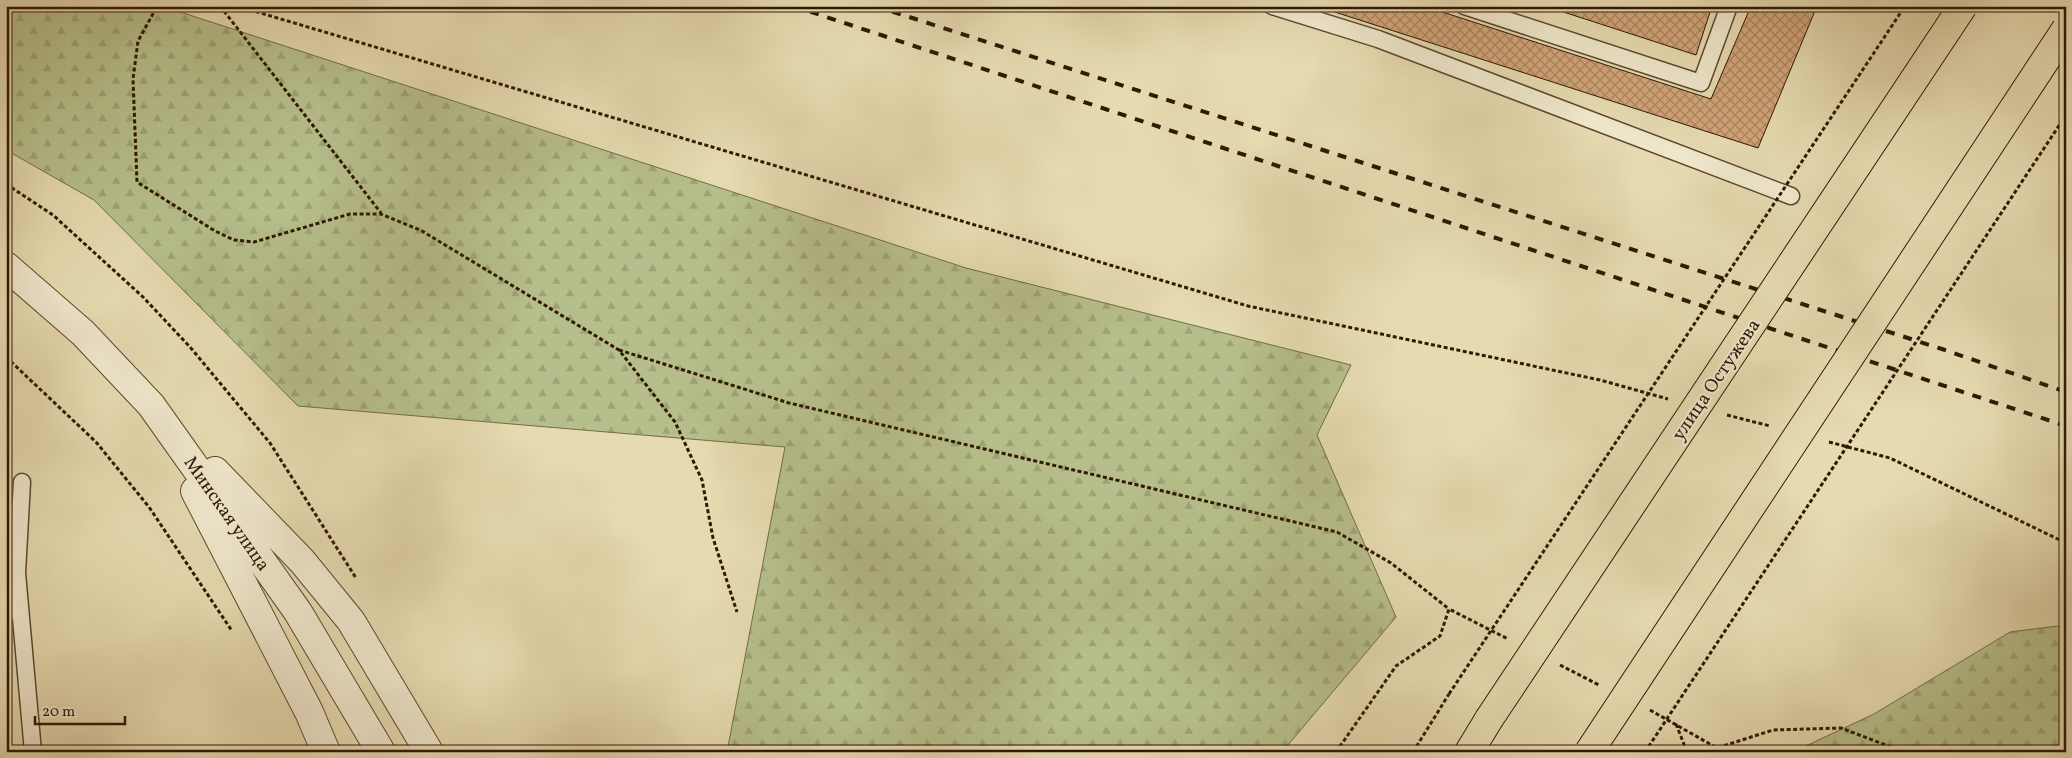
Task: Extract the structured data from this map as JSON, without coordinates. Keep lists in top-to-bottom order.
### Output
{
  "streets": {
    "main road": ["улица Остужева"],
    "street": ["Минская улица"]
  },
  "scale_bar": "20 m"
}
